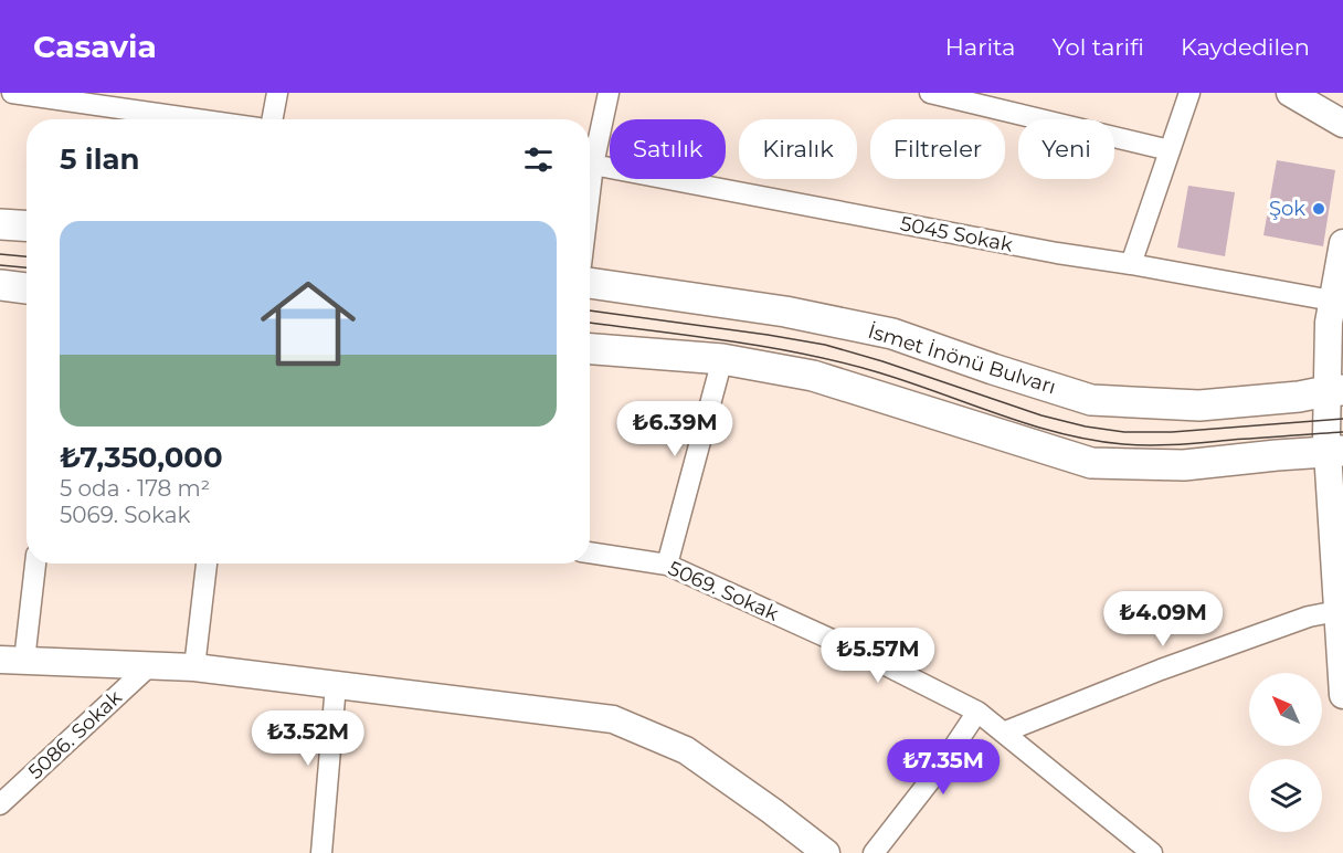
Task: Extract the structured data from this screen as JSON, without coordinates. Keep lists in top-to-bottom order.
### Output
{
  "streets": {
    "main road": ["İsmet İnönü Bulvarı"],
    "street": ["5045 Sokak", "5069. Sokak", "5086. Sokak"]
  },
  "places": ["Şok"],
  "north": "top left",
  "page": {
    "header": "Casavia",
    "nav": ["Harita", "Yol tarifi", "Kaydedilen"],
    "chip": [
      "Satılık",
      "Kiralık",
      "Filtreler",
      "Yeni"
    ],
    "heading": "5 ilan",
    "list": [
      {
        "name": "₺7,350,000",
        "note": "5 oda · 178 m² · 5069. Sokak"
      }
    ],
    "price": [
      "₺6.39M",
      "₺4.09M",
      "₺5.57M",
      "₺3.52M",
      "₺7.35M"
    ]
  }
}
